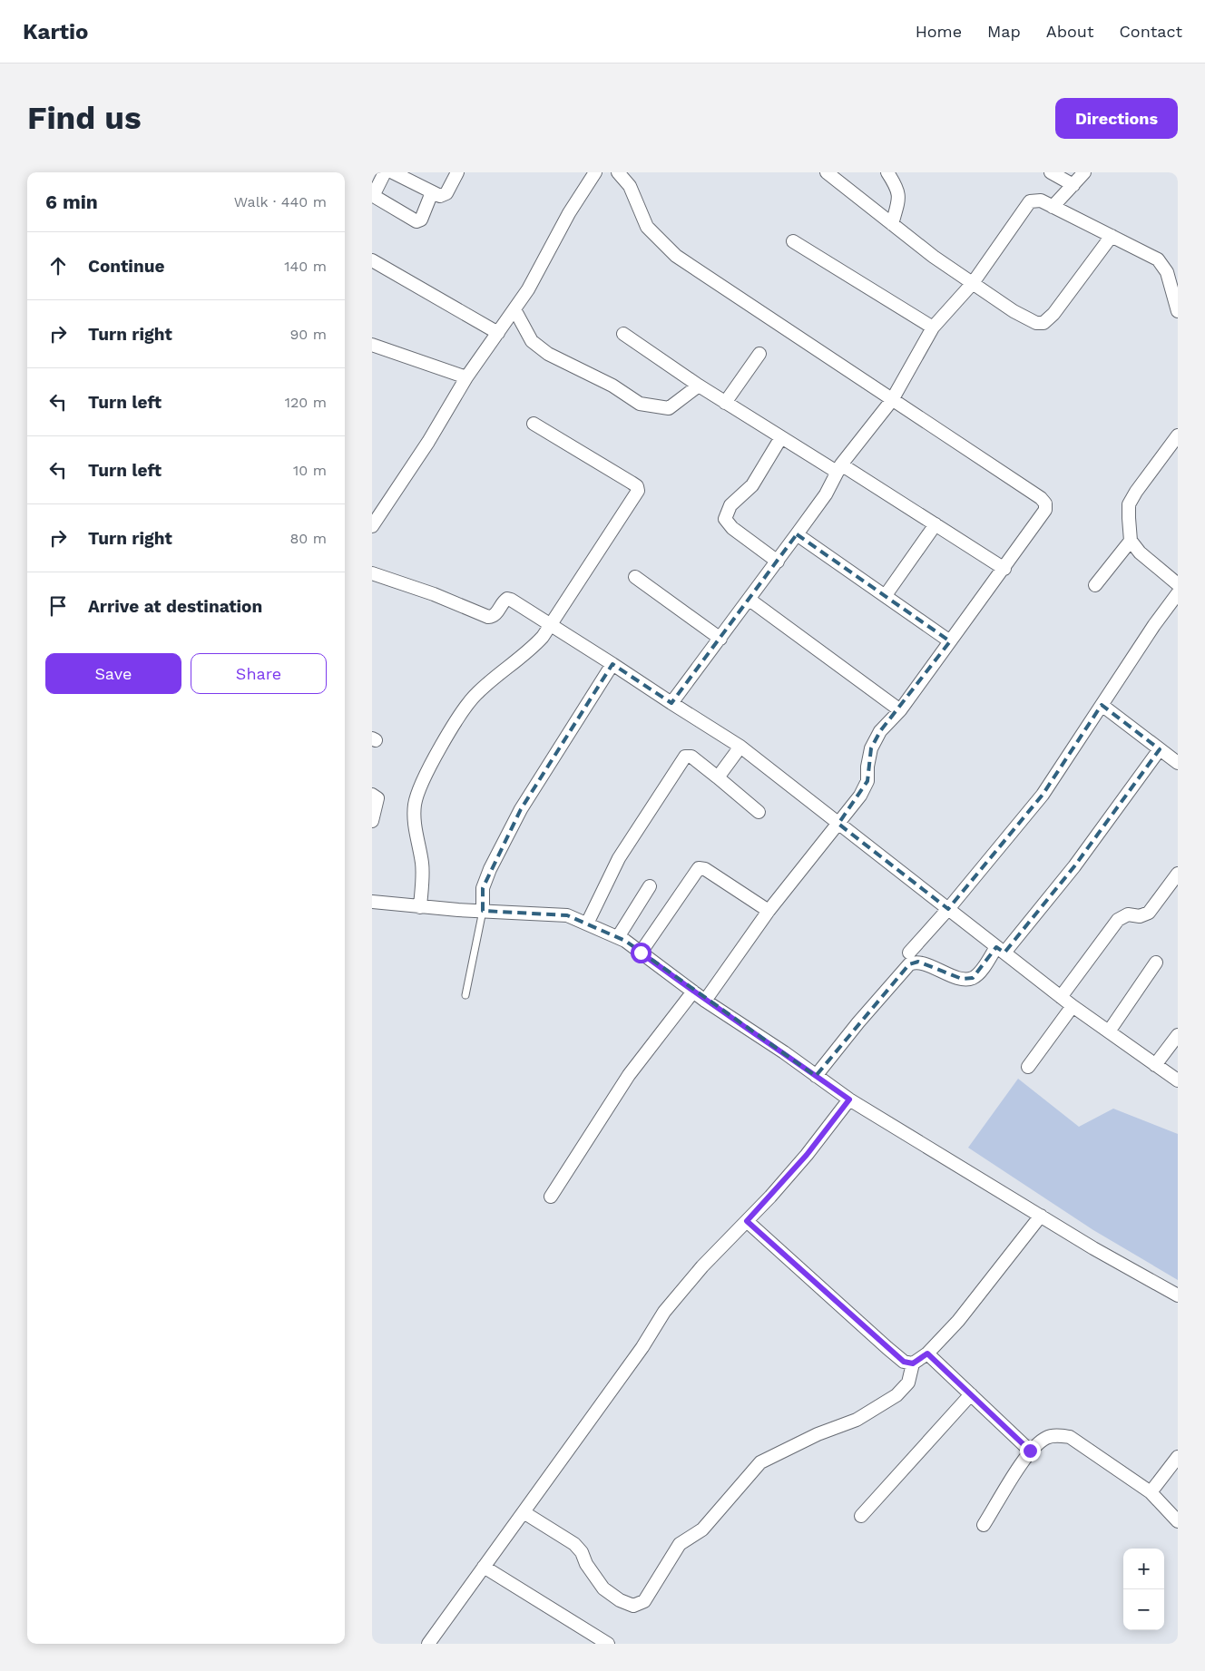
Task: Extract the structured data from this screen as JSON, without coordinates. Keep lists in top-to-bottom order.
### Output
{
  "page": {
    "header": "Kartio",
    "nav": [
      "Home",
      "Map",
      "About",
      "Contact"
    ],
    "buttons": [
      "Directions",
      ["Save", "Share"]
    ],
    "title": "Find us",
    "heading": ["6 min", "Walk · 440 m"],
    "list": [
      ["Continue", "140 m"],
      ["Turn right", "90 m"],
      ["Turn left", "120 m"],
      ["Turn left", "10 m"],
      ["Turn right", "80 m"],
      "Arrive at destination"
    ],
    "map_buttons": ["+", "−"]
  }
}
